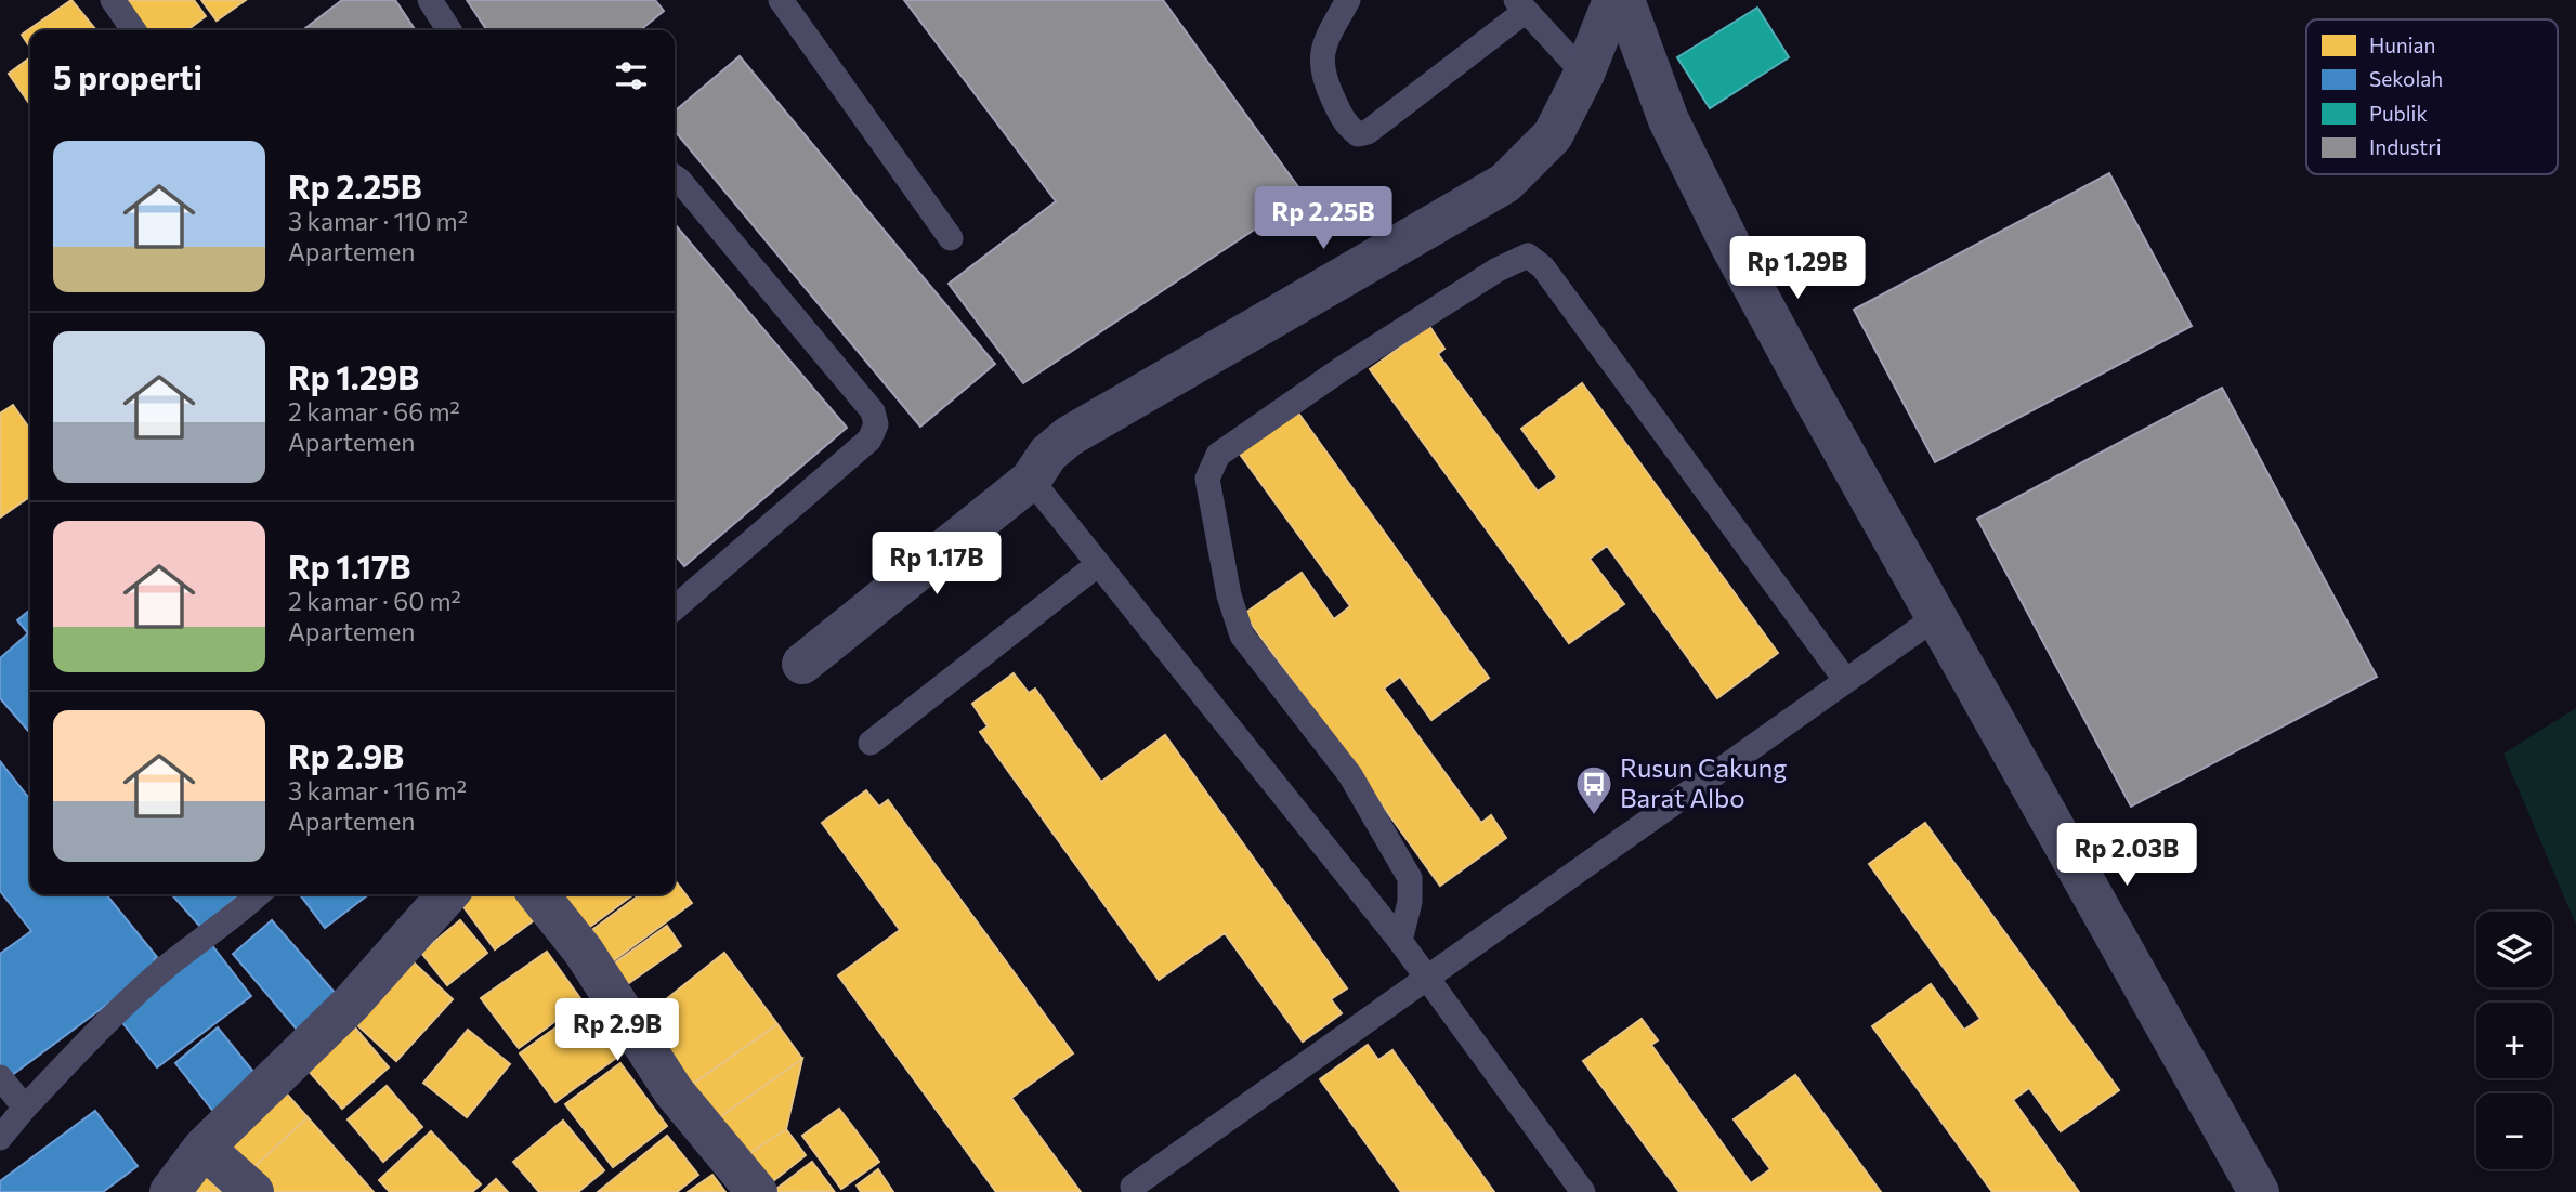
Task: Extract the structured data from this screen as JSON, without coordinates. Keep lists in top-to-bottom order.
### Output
{
  "places": {
    "bus stop": ["Rusun Cakung Barat Albo"]
  },
  "legend": [
    "Hunian",
    "Sekolah",
    "Publik",
    "Industri"
  ],
  "page": {
    "heading": "5 properti",
    "list": [
      {
        "name": "Rp 2.25B",
        "note": "3 kamar · 110 m² · Apartemen"
      },
      {
        "name": "Rp 1.29B",
        "note": "2 kamar · 66 m² · Apartemen"
      },
      {
        "name": "Rp 1.17B",
        "note": "2 kamar · 60 m² · Apartemen"
      },
      {
        "name": "Rp 2.9B",
        "note": "3 kamar · 116 m² · Apartemen"
      }
    ],
    "price": [
      "Rp 2.25B",
      "Rp 1.29B",
      "Rp 1.17B",
      "Rp 2.03B",
      "Rp 2.9B"
    ],
    "map_buttons": ["+", "−"]
  }
}
